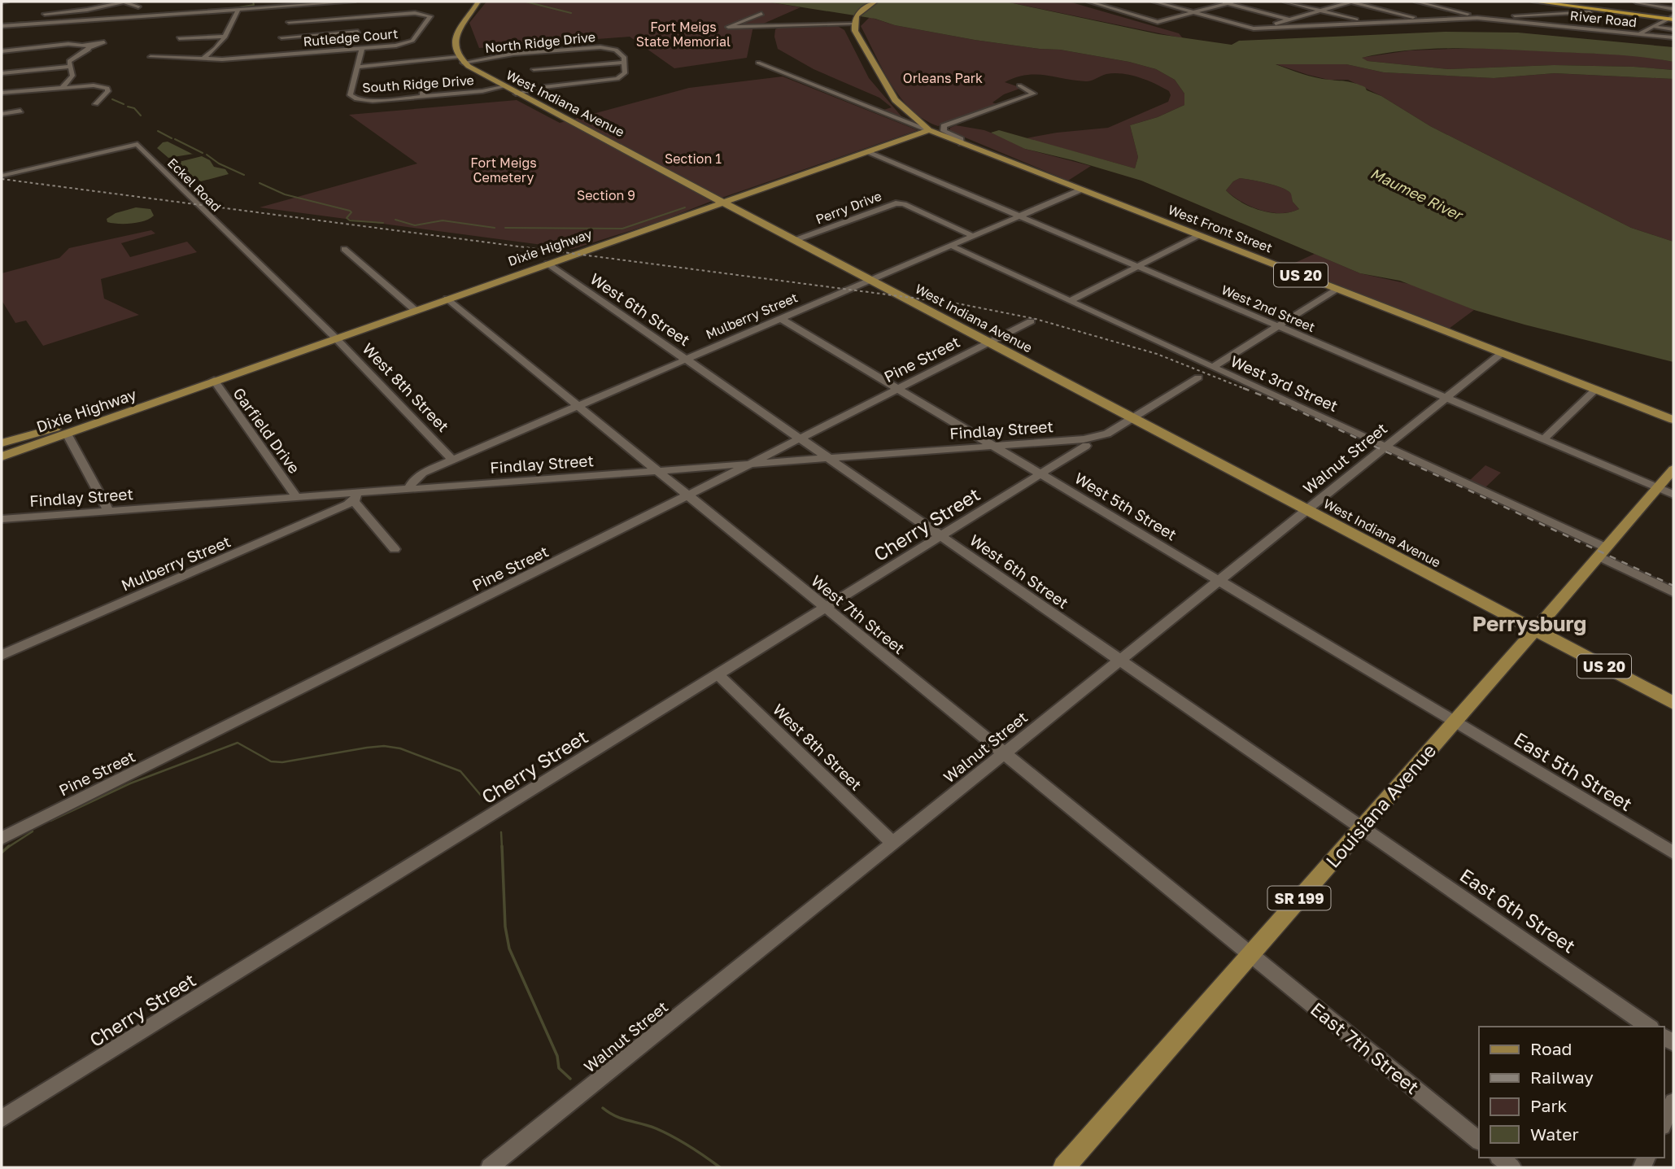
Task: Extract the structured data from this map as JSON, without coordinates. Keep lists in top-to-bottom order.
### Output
{
  "streets": {
    "main road": [
      "West Indiana Avenue",
      "West Front Street",
      "Dixie Highway",
      "US 20",
      "Louisiana Avenue",
      "SR 199"
    ],
    "street": [
      "River Road",
      "Rutledge Court",
      "North Ridge Drive",
      "South Ridge Drive",
      "Eckel Road",
      "Perry Drive",
      "West 2nd Street",
      "West 6th Street",
      "Mulberry Street",
      "Pine Street",
      "West 3rd Street",
      "West 8th Street",
      "Findlay Street",
      "Garfield Drive",
      "Walnut Street",
      "West 5th Street",
      "Cherry Street",
      "West 7th Street",
      "East 5th Street",
      "East 6th Street",
      "East 7th Street"
    ]
  },
  "crossings": [
    ["Rutledge Court", "South Ridge Drive"],
    ["North Ridge Drive", "West Indiana Avenue"],
    ["South Ridge Drive", "West Indiana Avenue"],
    ["West Indiana Avenue", "Perry Drive"],
    ["West Indiana Avenue", "Dixie Highway"],
    ["West Indiana Avenue", "US 20"],
    ["West Indiana Avenue", "Mulberry Street"],
    ["West Indiana Avenue", "Pine Street"],
    ["West Indiana Avenue", "Walnut Street"],
    ["West Indiana Avenue", "Cherry Street"],
    ["West Indiana Avenue", "Louisiana Avenue"],
    ["Eckel Road", "Dixie Highway"],
    ["Eckel Road", "West 8th Street"],
    ["Perry Drive", "Mulberry Street"],
    ["West Front Street", "Dixie Highway"],
    ["West Front Street", "US 20"],
    ["West Front Street", "Mulberry Street"],
    ["West Front Street", "Walnut Street"],
    ["Dixie Highway", "US 20"],
    ["Dixie Highway", "West 2nd Street"],
    ["Dixie Highway", "West 6th Street"],
    ["Dixie Highway", "West 8th Street"],
    ["Dixie Highway", "Garfield Drive"],
    ["Dixie Highway", "West 7th Street"],
    ["US 20", "Louisiana Avenue"],
    ["West 2nd Street", "Mulberry Street"],
    ["West 2nd Street", "Walnut Street"],
    ["West 2nd Street", "Louisiana Avenue"],
    ["West 6th Street", "Mulberry Street"],
    ["West 6th Street", "Pine Street"],
    ["West 6th Street", "Findlay Street"],
    ["West 6th Street", "Walnut Street"],
    ["West 6th Street", "Cherry Street"],
    ["West 6th Street", "Louisiana Avenue"],
    ["West 6th Street", "East 6th Street"],
    ["Mulberry Street", "West 3rd Street"],
    ["Mulberry Street", "West 8th Street"],
    ["Mulberry Street", "Findlay Street"],
    ["Mulberry Street", "West 5th Street"],
    ["Mulberry Street", "West 7th Street"],
    ["Pine Street", "Findlay Street"],
    ["Pine Street", "West 5th Street"],
    ["Pine Street", "West 7th Street"],
    ["West 3rd Street", "Walnut Street"],
    ["West 3rd Street", "Louisiana Avenue"],
    ["West 8th Street", "Walnut Street"],
    ["West 8th Street", "Cherry Street"],
    ["Findlay Street", "Garfield Drive"],
    ["Findlay Street", "West 5th Street"],
    ["Findlay Street", "Cherry Street"],
    ["Findlay Street", "West 7th Street"],
    ["Walnut Street", "West 5th Street"],
    ["Walnut Street", "West 7th Street"],
    ["West 5th Street", "Cherry Street"],
    ["West 5th Street", "East 5th Street"],
    ["West 5th Street", "Louisiana Avenue"],
    ["Cherry Street", "West 7th Street"],
    ["West 7th Street", "Louisiana Avenue"],
    ["West 7th Street", "East 7th Street"],
    ["East 5th Street", "Louisiana Avenue"],
    ["Louisiana Avenue", "East 6th Street"],
    ["Louisiana Avenue", "East 7th Street"]
  ],
  "districts": ["Perrysburg"],
  "water": ["Maumee River"],
  "parks": [
    "Fort Meigs State Memorial",
    "Orleans Park",
    "Section 1",
    "Fort Meigs Cemetery",
    "Section 9"
  ],
  "legend": [
    "Road",
    "Railway",
    "Park",
    "Water"
  ]
}
